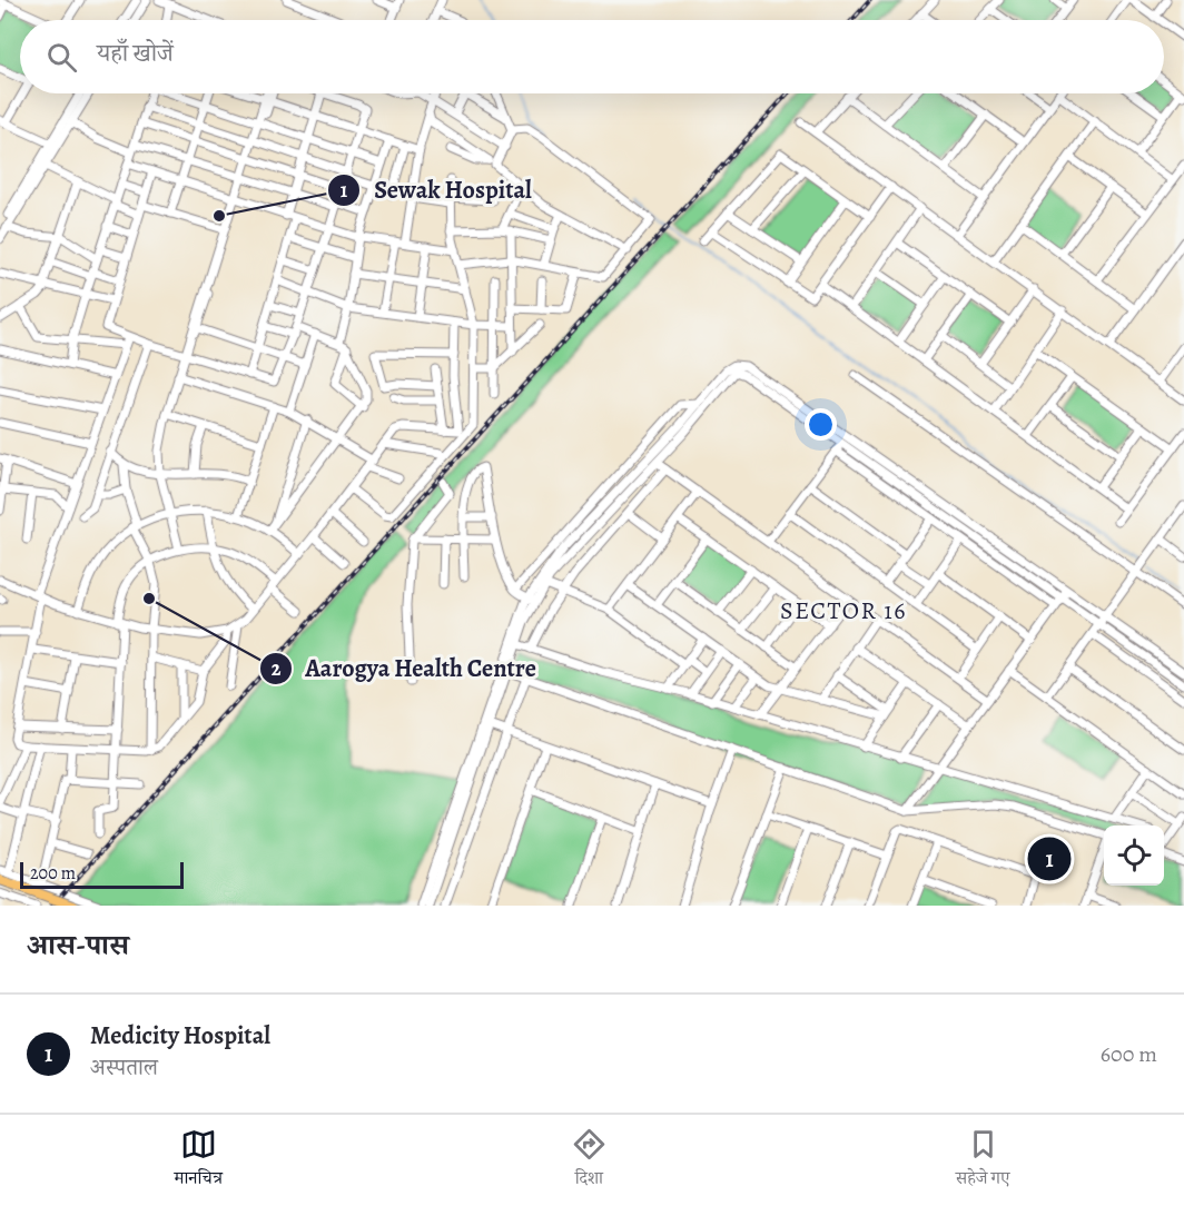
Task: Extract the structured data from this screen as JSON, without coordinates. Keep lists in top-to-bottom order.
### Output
{
  "districts": ["SECTOR 16"],
  "places": ["Sewak Hospital", "Aarogya Health Centre"],
  "scale_bar": "200 m",
  "page": {
    "search": "यहाँ खोजें",
    "pins": "1",
    "scale": "200 m",
    "heading": "आस-पास",
    "list": [
      {
        "mark": "1",
        "name": "Medicity Hospital",
        "note": "अस्पताल",
        "value": "600 m"
      }
    ],
    "nav": ["मानचित्र", "दिशा", "सहेजे गए"]
  }
}
